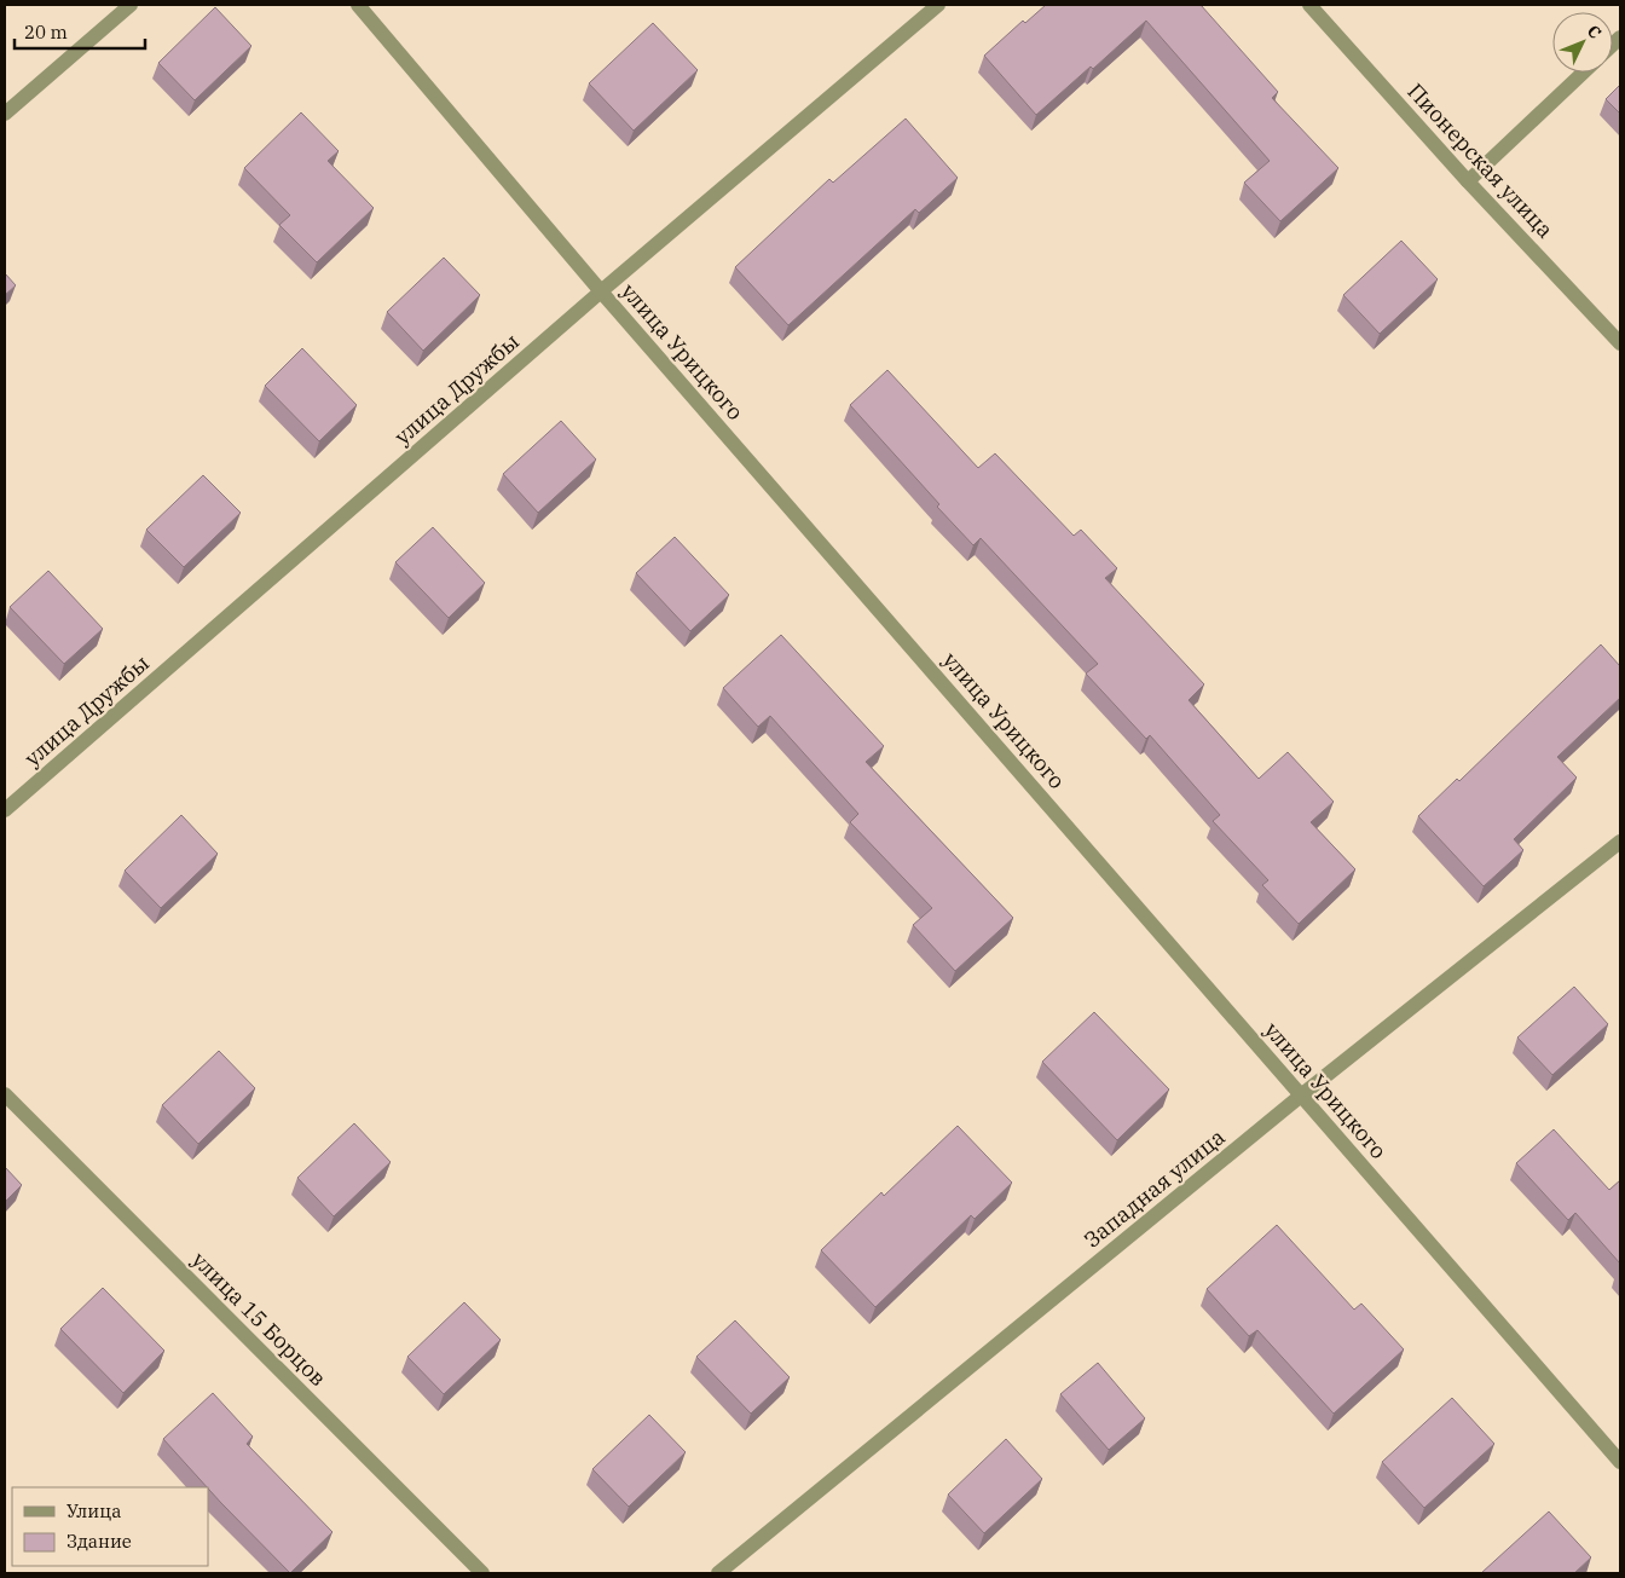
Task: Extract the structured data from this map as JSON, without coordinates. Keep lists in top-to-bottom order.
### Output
{
  "streets": {
    "street": [
      "Пионерская улица",
      "улица Урицкого",
      "улица Дружбы",
      "Западная улица",
      "улица 15 Борцов"
    ]
  },
  "crossings": [
    ["улица Урицкого", "улица Дружбы"],
    ["улица Урицкого", "Западная улица"]
  ],
  "legend": ["Улица", "Здание"],
  "scale_bar": "20 m",
  "north": "top right"
}
